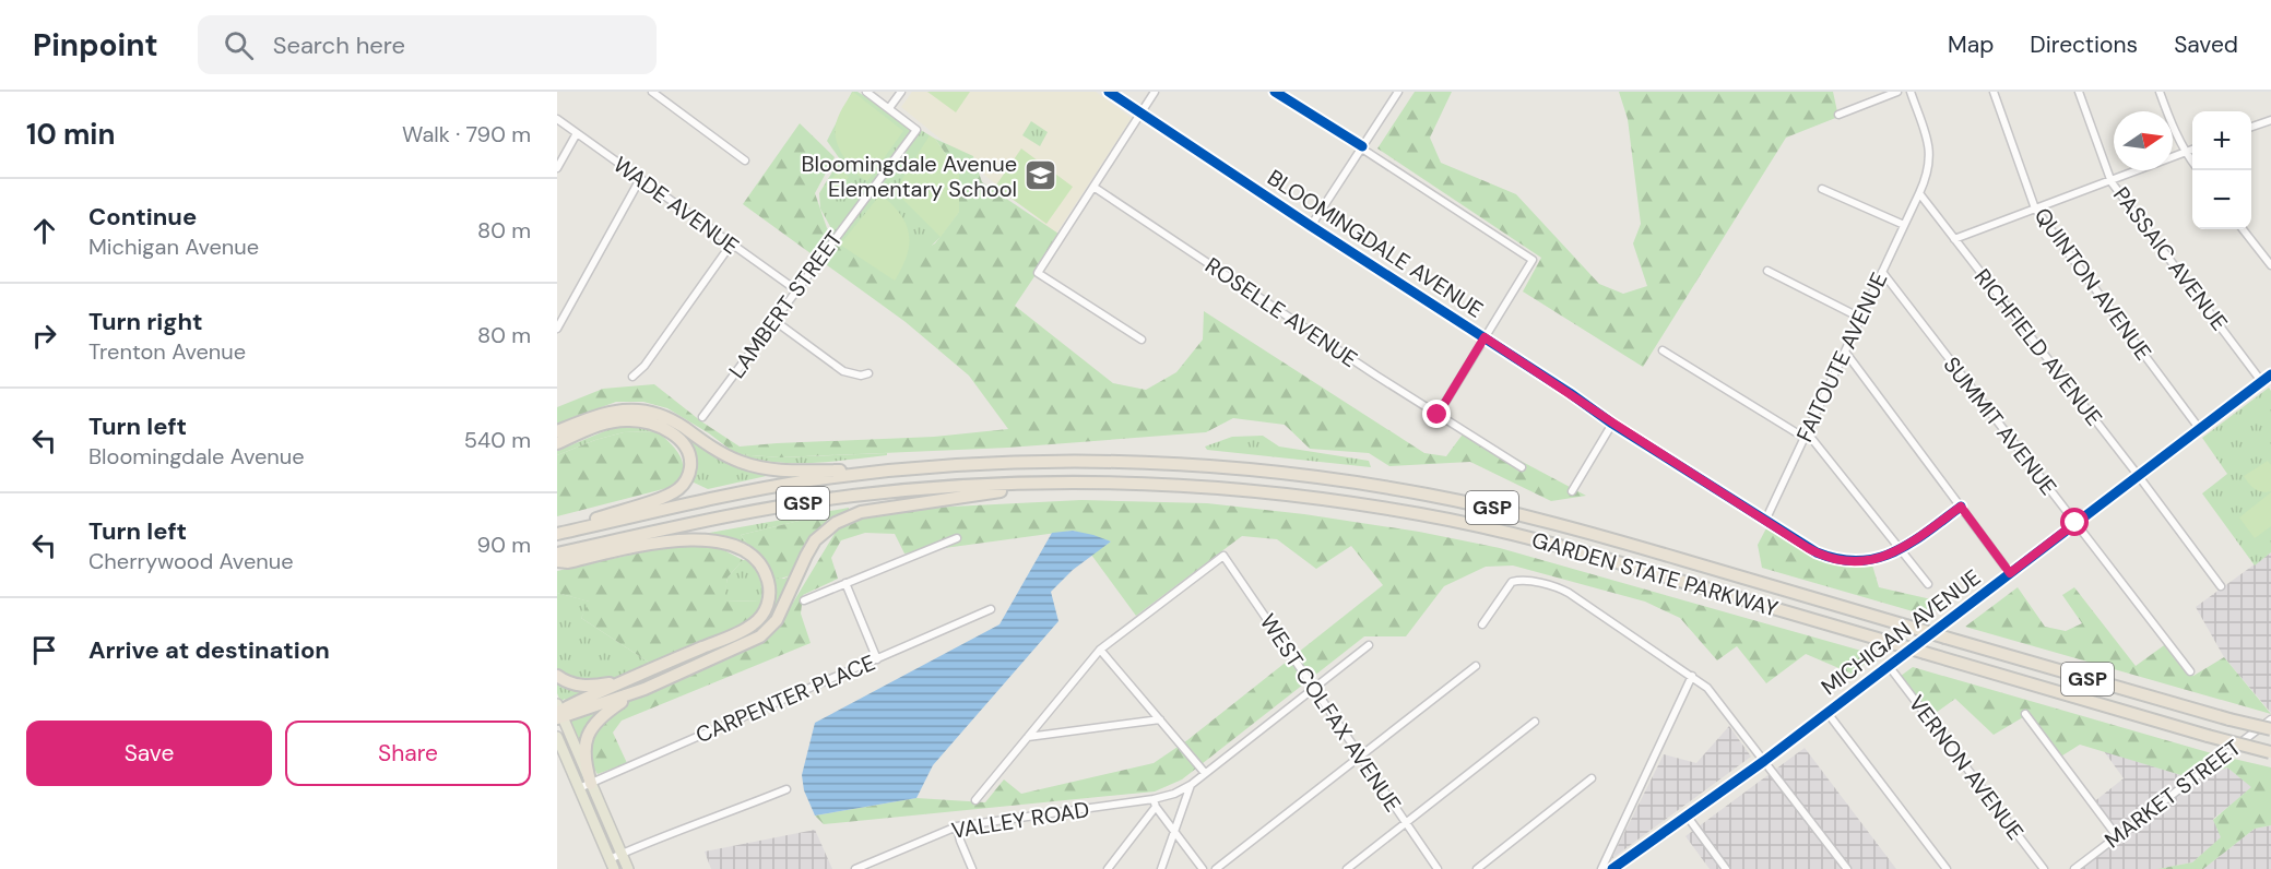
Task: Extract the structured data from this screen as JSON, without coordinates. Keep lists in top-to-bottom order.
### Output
{
  "streets": {
    "highway": ["GSP", "GARDEN STATE PARKWAY"],
    "street": [
      "WADE AVENUE",
      "BLOOMINGDALE AVENUE",
      "PASSAIC AVENUE",
      "QUINTON AVENUE",
      "LAMBERT STREET",
      "ROSELLE AVENUE",
      "RICHFIELD AVENUE",
      "FAITOUTE AVENUE",
      "SUMMIT AVENUE",
      "MICHIGAN AVENUE",
      "CARPENTER PLACE",
      "WEST COLFAX AVENUE",
      "VERNON AVENUE",
      "MARKET STREET",
      "VALLEY ROAD"
    ]
  },
  "crossings": [
    ["WADE AVENUE", "LAMBERT STREET"],
    ["BLOOMINGDALE AVENUE", "FAITOUTE AVENUE"],
    ["PASSAIC AVENUE", "MICHIGAN AVENUE"],
    ["QUINTON AVENUE", "MICHIGAN AVENUE"],
    ["RICHFIELD AVENUE", "FAITOUTE AVENUE"],
    ["RICHFIELD AVENUE", "MICHIGAN AVENUE"],
    ["FAITOUTE AVENUE", "SUMMIT AVENUE"],
    ["SUMMIT AVENUE", "MICHIGAN AVENUE"],
    ["MICHIGAN AVENUE", "VERNON AVENUE"]
  ],
  "places": {
    "school or university": ["Bloomingdale Avenue Elementary School"]
  },
  "north": "right",
  "page": {
    "header": "Pinpoint",
    "search": "Search here",
    "nav": ["Map", "Directions", "Saved"],
    "heading": ["10 min", "Walk · 790 m"],
    "map_buttons": ["+", "−"],
    "list": [
      ["Continue", "Michigan Avenue", "80 m"],
      ["Turn right", "Trenton Avenue", "80 m"],
      ["Turn left", "Bloomingdale Avenue", "540 m"],
      ["Turn left", "Cherrywood Avenue", "90 m"],
      "Arrive at destination"
    ],
    "buttons": ["Save", "Share"]
  }
}
